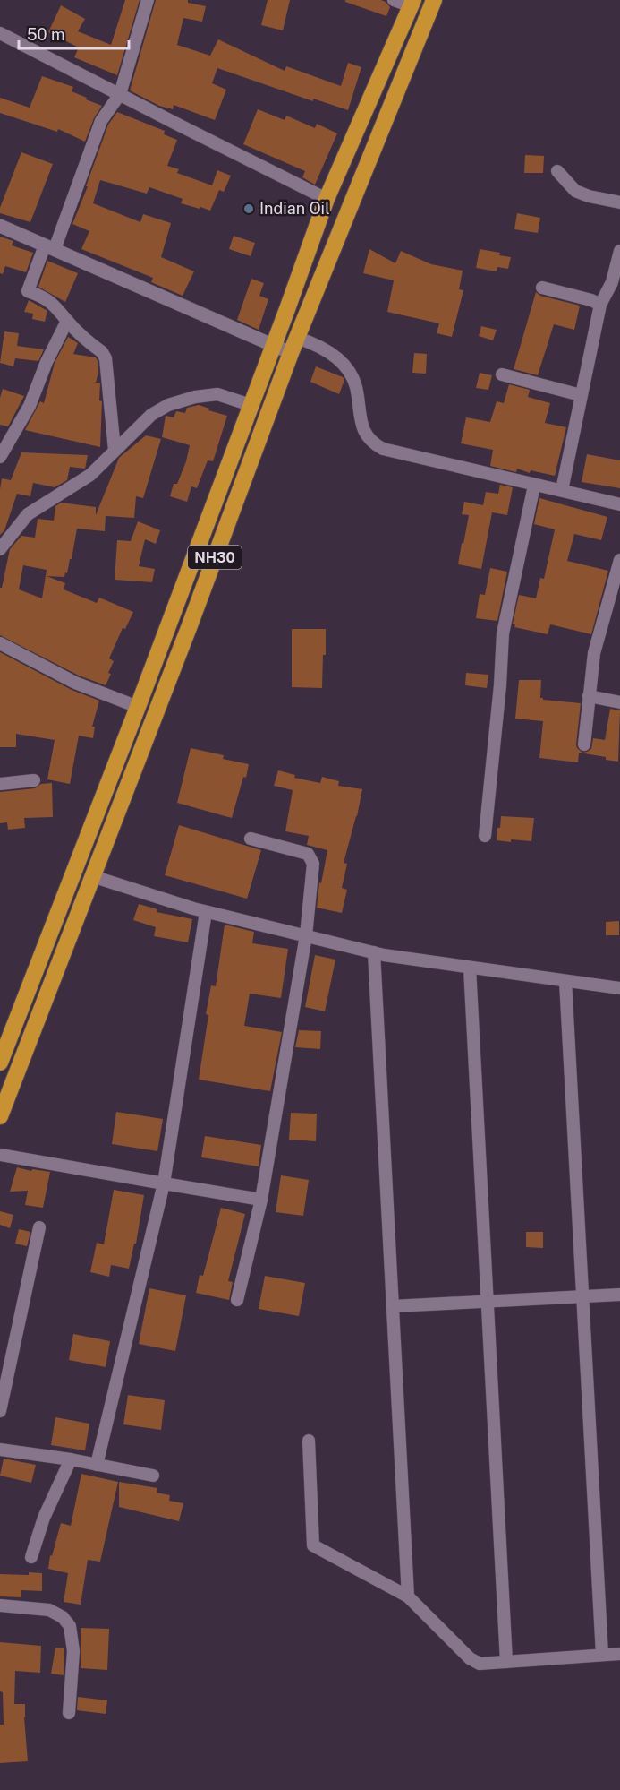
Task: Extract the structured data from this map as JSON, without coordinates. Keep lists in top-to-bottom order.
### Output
{
  "streets": {
    "highway": ["NH30"]
  },
  "places": ["Indian Oil"],
  "scale_bar": "50 m"
}
